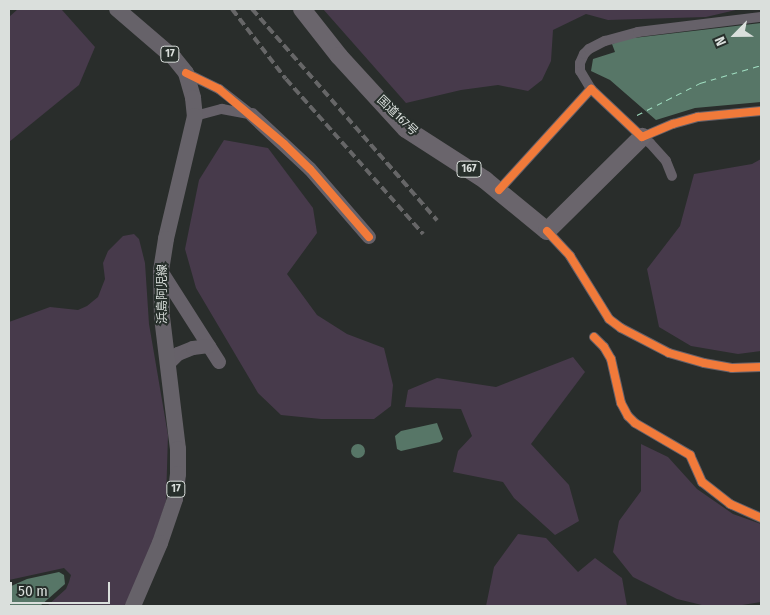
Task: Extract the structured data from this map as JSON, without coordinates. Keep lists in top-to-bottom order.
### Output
{
  "streets": {
    "highway": ["国道167号", "167"],
    "main road": ["17", "浜島阿児線"]
  },
  "scale_bar": "50 m",
  "north": "bottom left"
}
